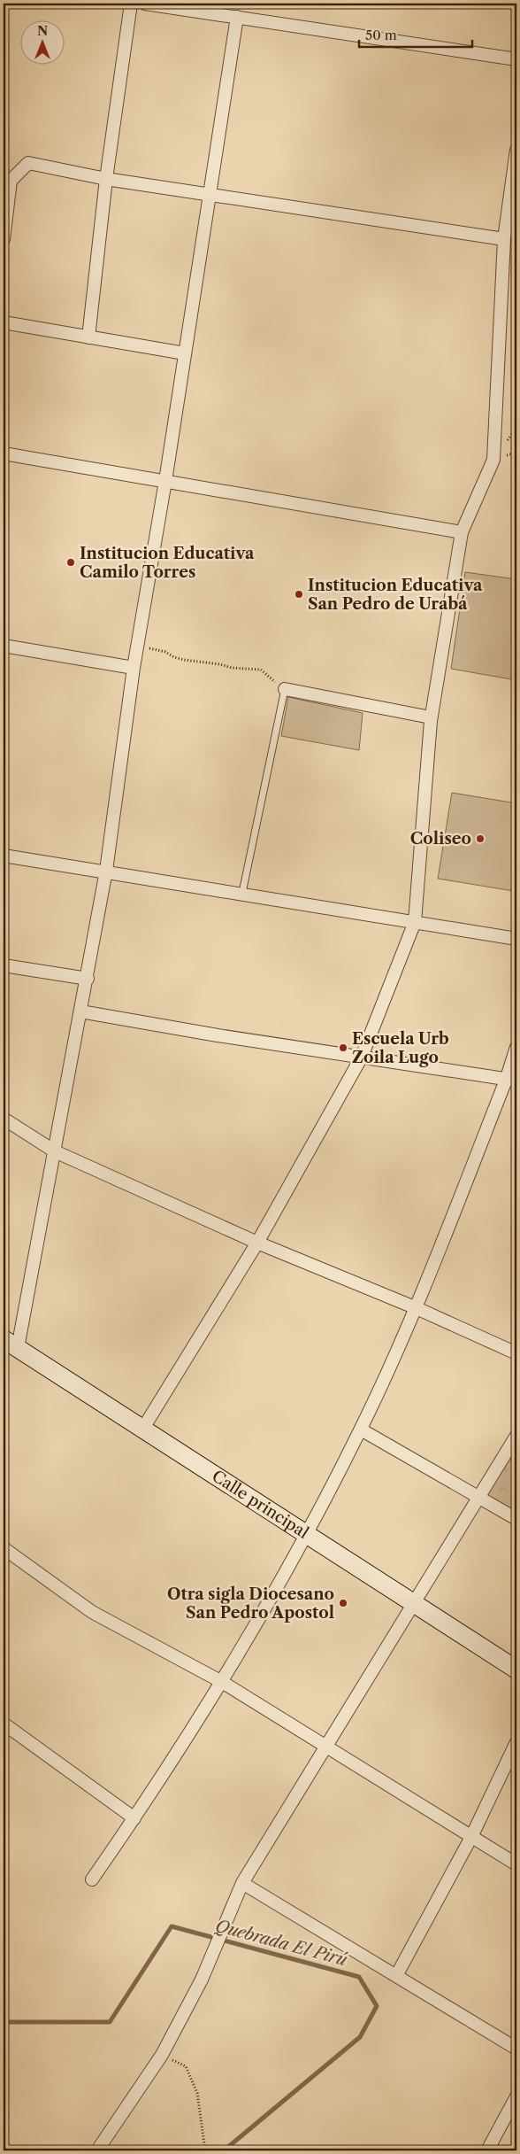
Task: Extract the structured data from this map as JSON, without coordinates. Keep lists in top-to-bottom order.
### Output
{
  "streets": {
    "main road": ["Calle principal"]
  },
  "water": ["Quebrada El Pirú"],
  "places": [
    "Institucion Educativa Camilo Torres",
    "Institucion Educativa San Pedro de Urabá",
    "Coliseo",
    "Escuela Urb Zoila Lugo",
    "Otra sigla Diocesano San Pedro Apostol"
  ],
  "scale_bar": "50 m",
  "north": "top"
}
